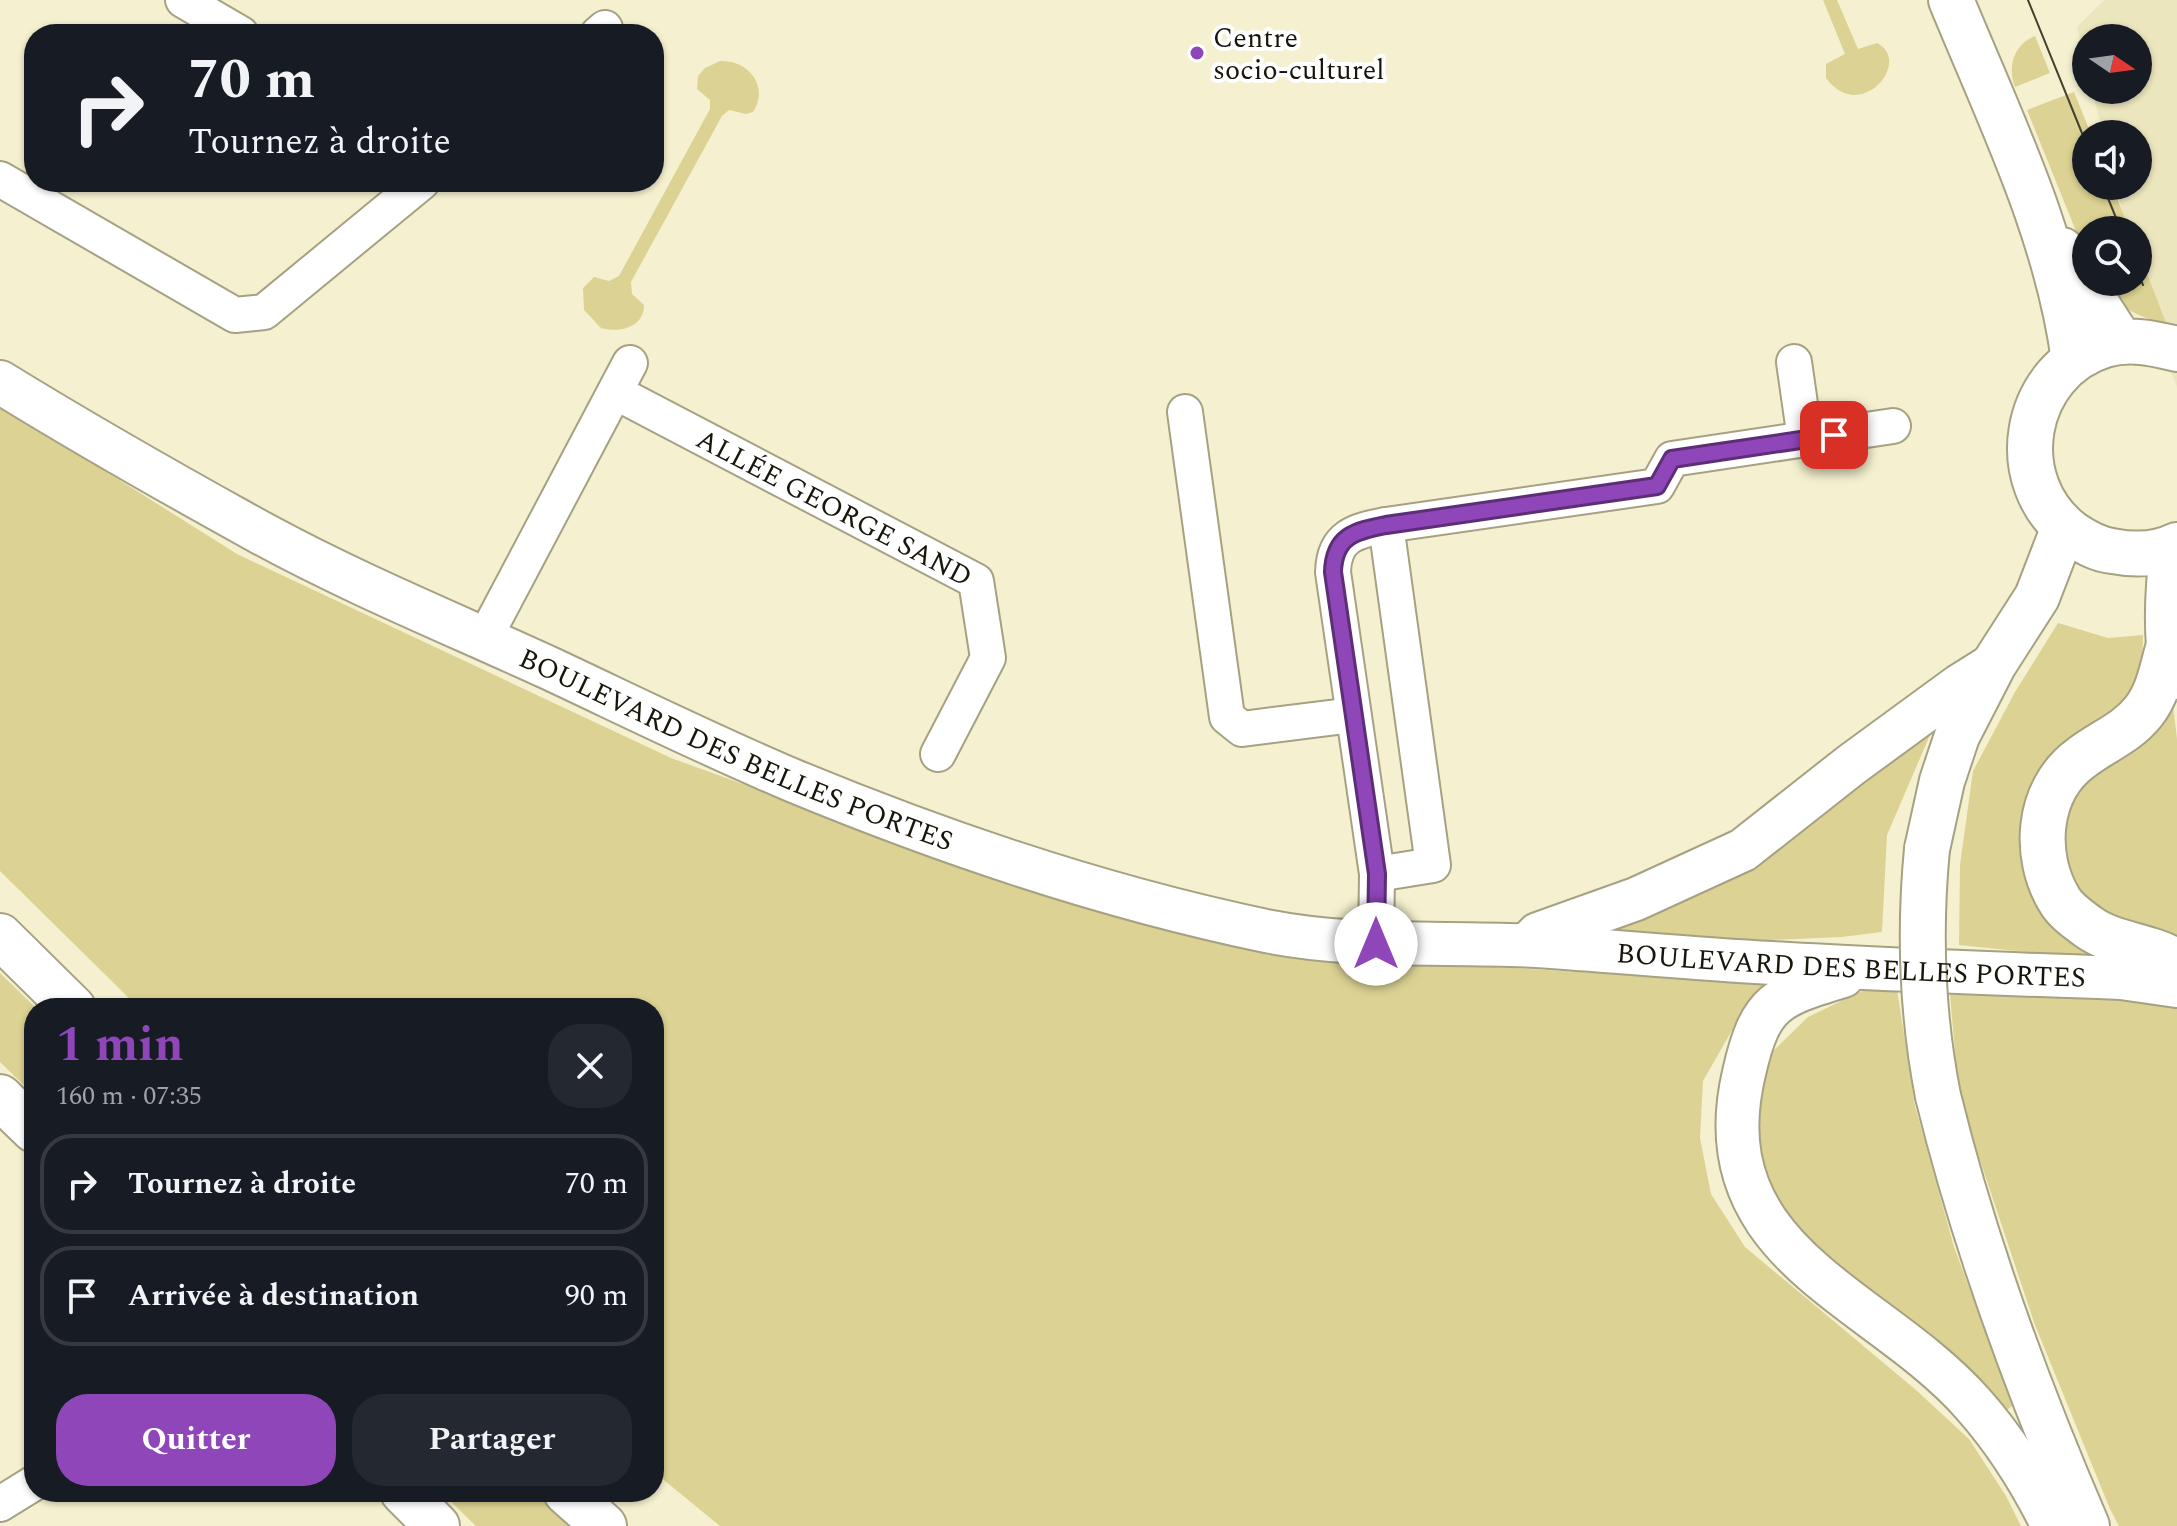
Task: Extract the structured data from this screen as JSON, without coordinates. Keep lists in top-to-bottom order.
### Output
{
  "streets": {
    "street": ["ALLÉE GEORGE SAND", "BOULEVARD DES BELLES PORTES"]
  },
  "crossings": [
    ["ALLÉE GEORGE SAND", "BOULEVARD DES BELLES PORTES"]
  ],
  "places": ["Centre socio-culturel"],
  "north": "right",
  "page": {
    "turn": ["70 m", "Tournez à droite"],
    "heading": ["1 min", "160 m · 07:35"],
    "list": [
      {
        "name": "Tournez à droite",
        "value": "70 m"
      },
      {
        "name": "Arrivée à destination",
        "value": "90 m"
      }
    ],
    "buttons": ["Quitter", "Partager"]
  }
}
